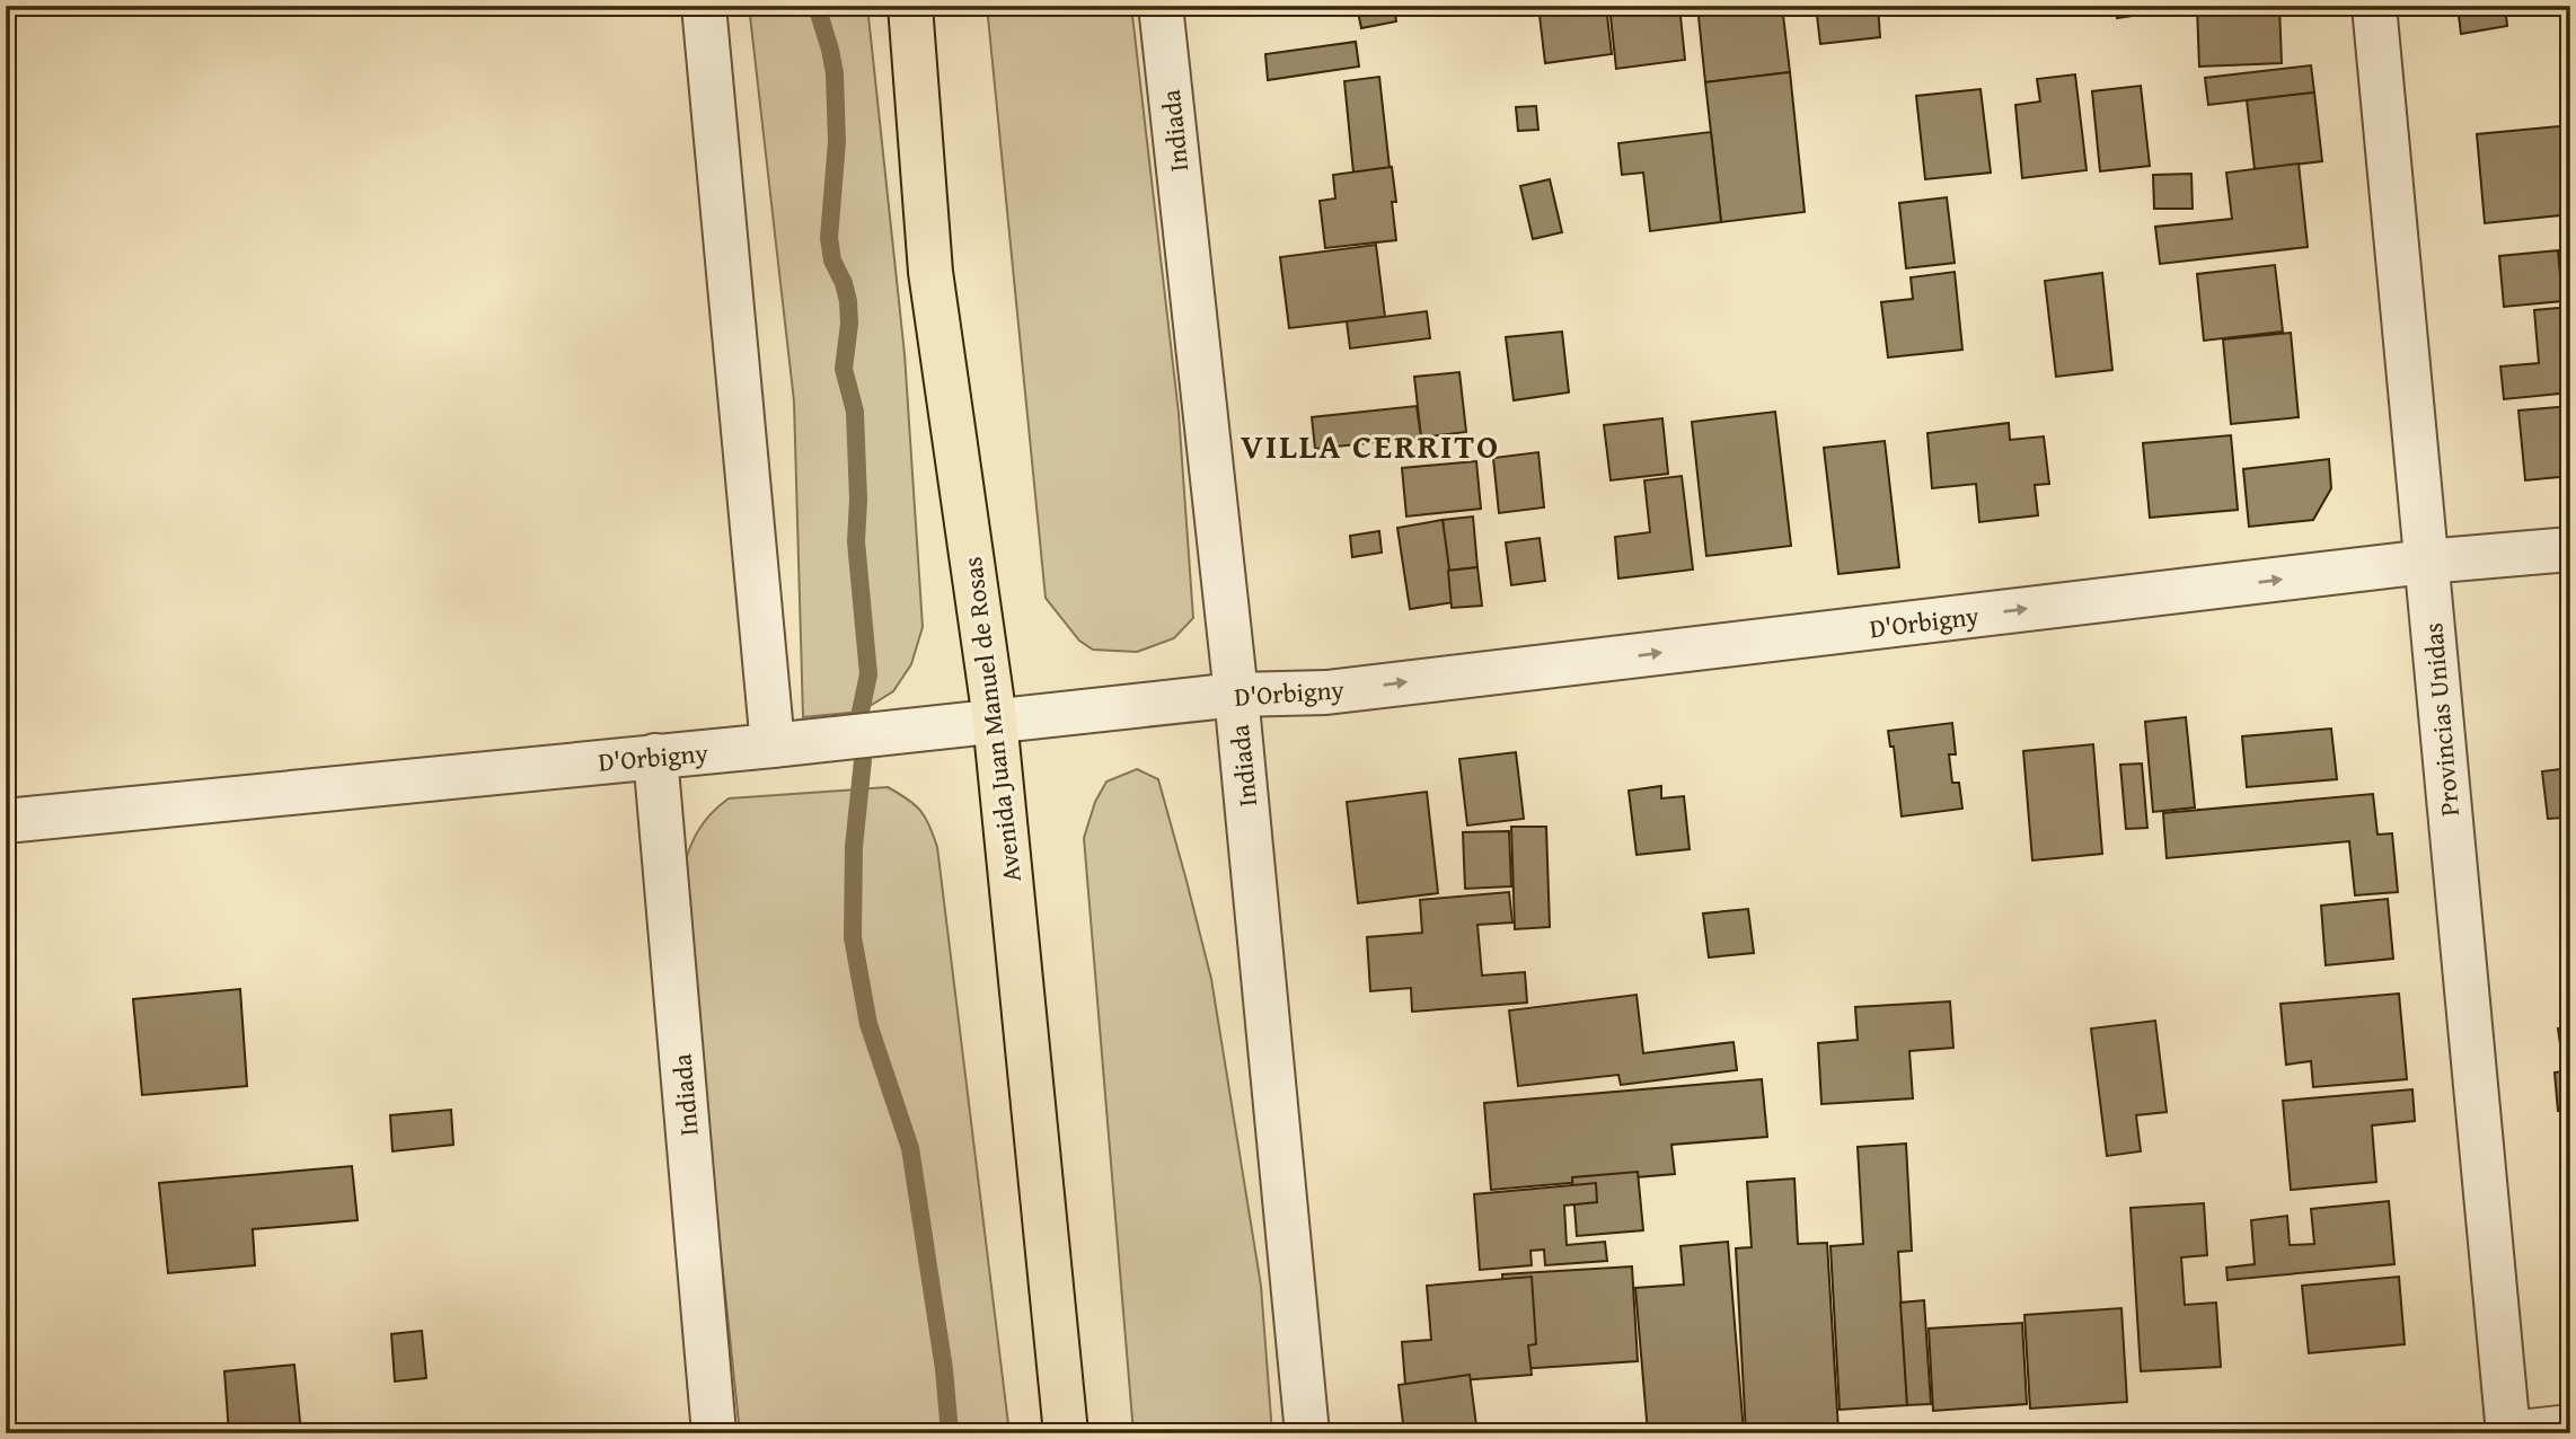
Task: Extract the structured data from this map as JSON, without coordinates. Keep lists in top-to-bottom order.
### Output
{
  "streets": {
    "main road": ["Avenida Juan Manuel de Rosas"],
    "street": ["Indiada", "D'Orbigny", "Provincias Unidas"]
  },
  "crossings": [
    ["Indiada", "D'Orbigny"],
    ["D'Orbigny", "Avenida Juan Manuel de Rosas"],
    ["D'Orbigny", "Provincias Unidas"]
  ],
  "one_way": ["D'Orbigny"],
  "districts": ["VILLA CERRITO"]
}
